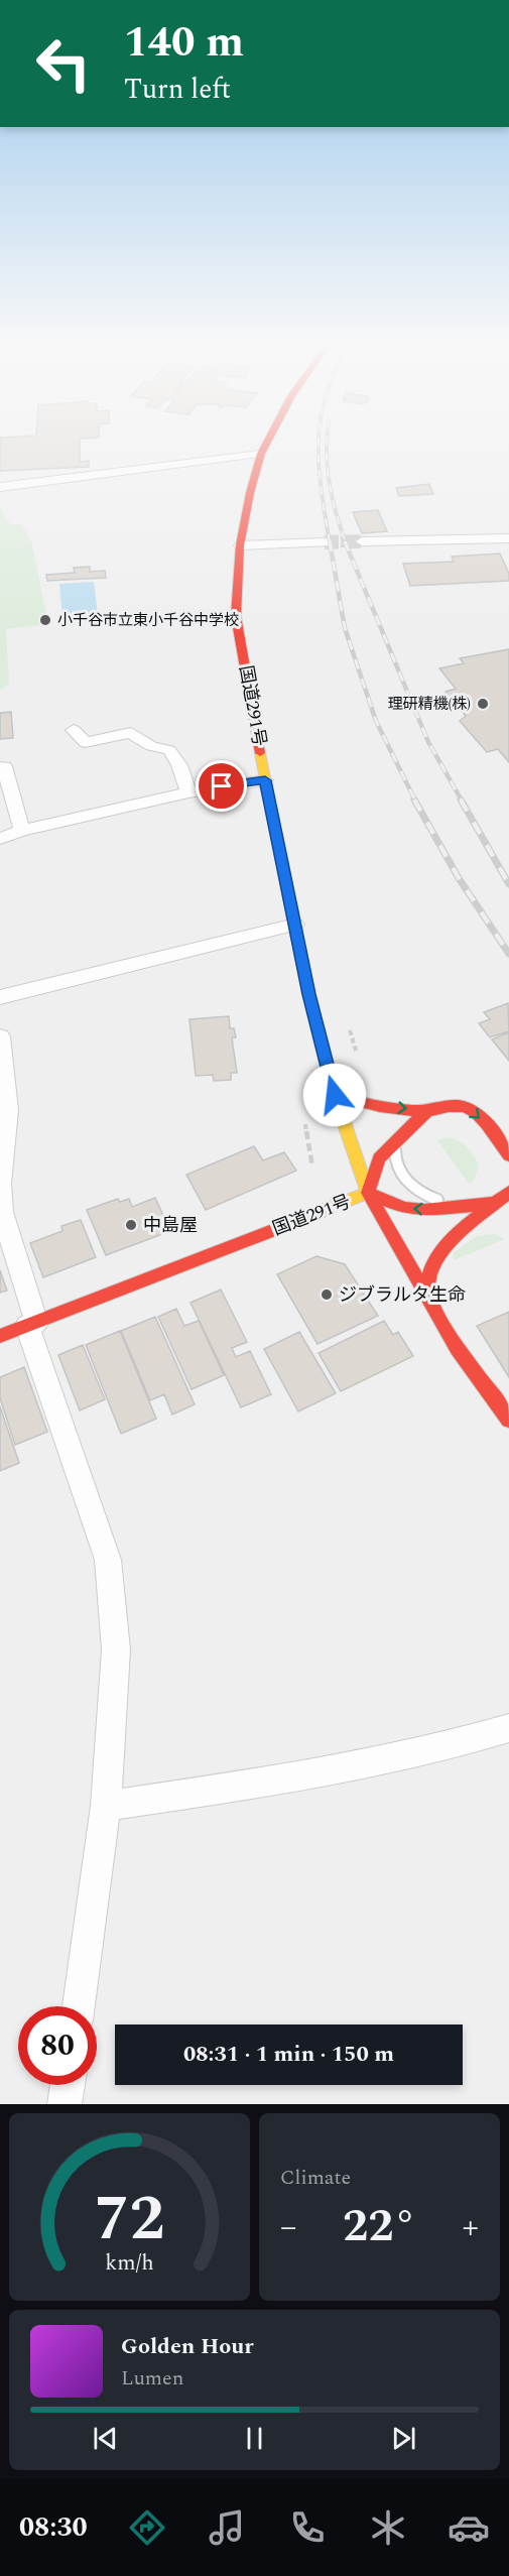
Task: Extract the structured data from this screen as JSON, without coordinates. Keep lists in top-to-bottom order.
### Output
{
  "streets": {
    "main road": ["国道291号"]
  },
  "places": [
    "小千谷市立東小千谷中学校",
    "理研精機(株)",
    "中島屋",
    "ジブラルタ生命"
  ],
  "page": {
    "turn": ["140 m", "Turn left"],
    "limit": "80",
    "trip": "08:31 · 1 min · 150 m",
    "tile": "Climate",
    "heat": ["−", "22°", "+"],
    "song": ["Golden Hour", "Lumen"],
    "tabs": "08:30",
    "gauge": ["72", "km/h"]
  }
}
